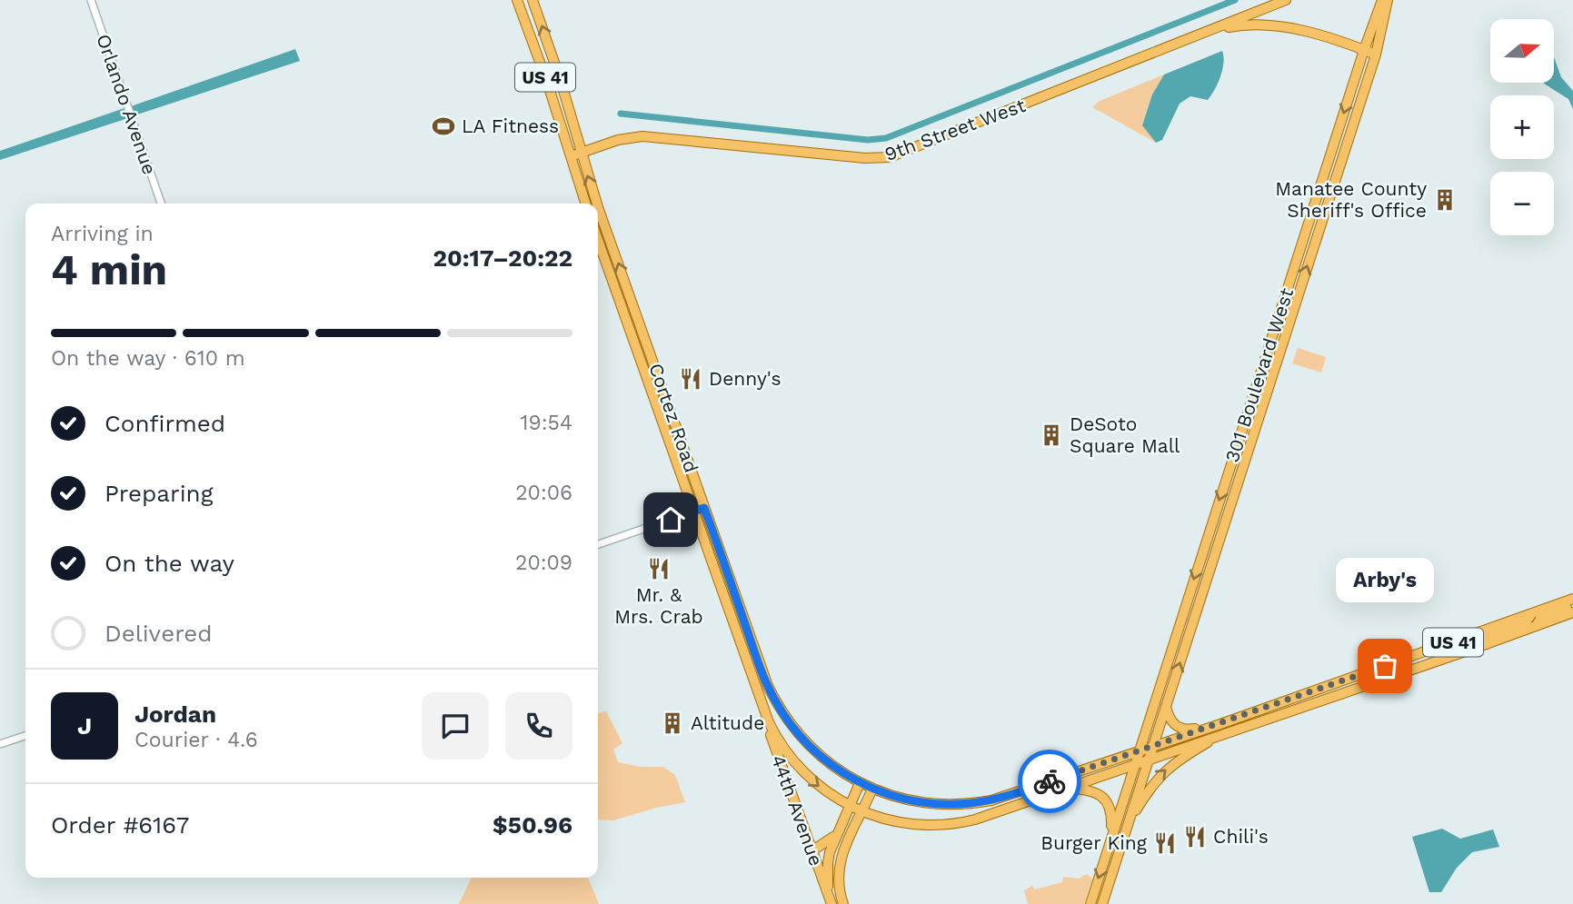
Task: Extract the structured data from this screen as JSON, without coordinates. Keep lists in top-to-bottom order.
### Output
{
  "streets": {
    "main road": [
      "US 41",
      "9th Street West",
      "301 Boulevard West",
      "Cortez Road",
      "44th Avenue"
    ],
    "street": ["Orlando Avenue"]
  },
  "crossings": [
    ["US 41", "9th Street West"],
    ["US 41", "301 Boulevard West"],
    ["US 41", "Cortez Road"],
    ["9th Street West", "Cortez Road"],
    ["301 Boulevard West", "Cortez Road"],
    ["Cortez Road", "44th Avenue"]
  ],
  "places": {
    "sports": ["LA Fitness"],
    "building": ["Manatee County Sheriff's Office", "DeSoto Square Mall", "Altitude"],
    "restaurant": [
      "Denny's",
      "Mr. & Mrs. Crab",
      "Chili's",
      "Burger King"
    ],
    "other": ["Arby's"]
  },
  "north": "right",
  "page": {
    "map_buttons": ["+", "−"],
    "heading": ["4 min", "Arriving in", "20:17–20:22"],
    "panel": [
      "Jordan",
      "Courier · 4.6",
      "Order #6167",
      "$50.96"
    ],
    "bar": "On the way · 610 m",
    "list": [
      ["Confirmed", "19:54"],
      ["Preparing", "20:06"],
      ["On the way", "20:09"],
      "Delivered"
    ],
    "bubble": "Arby's",
    "round": "J"
  }
}
